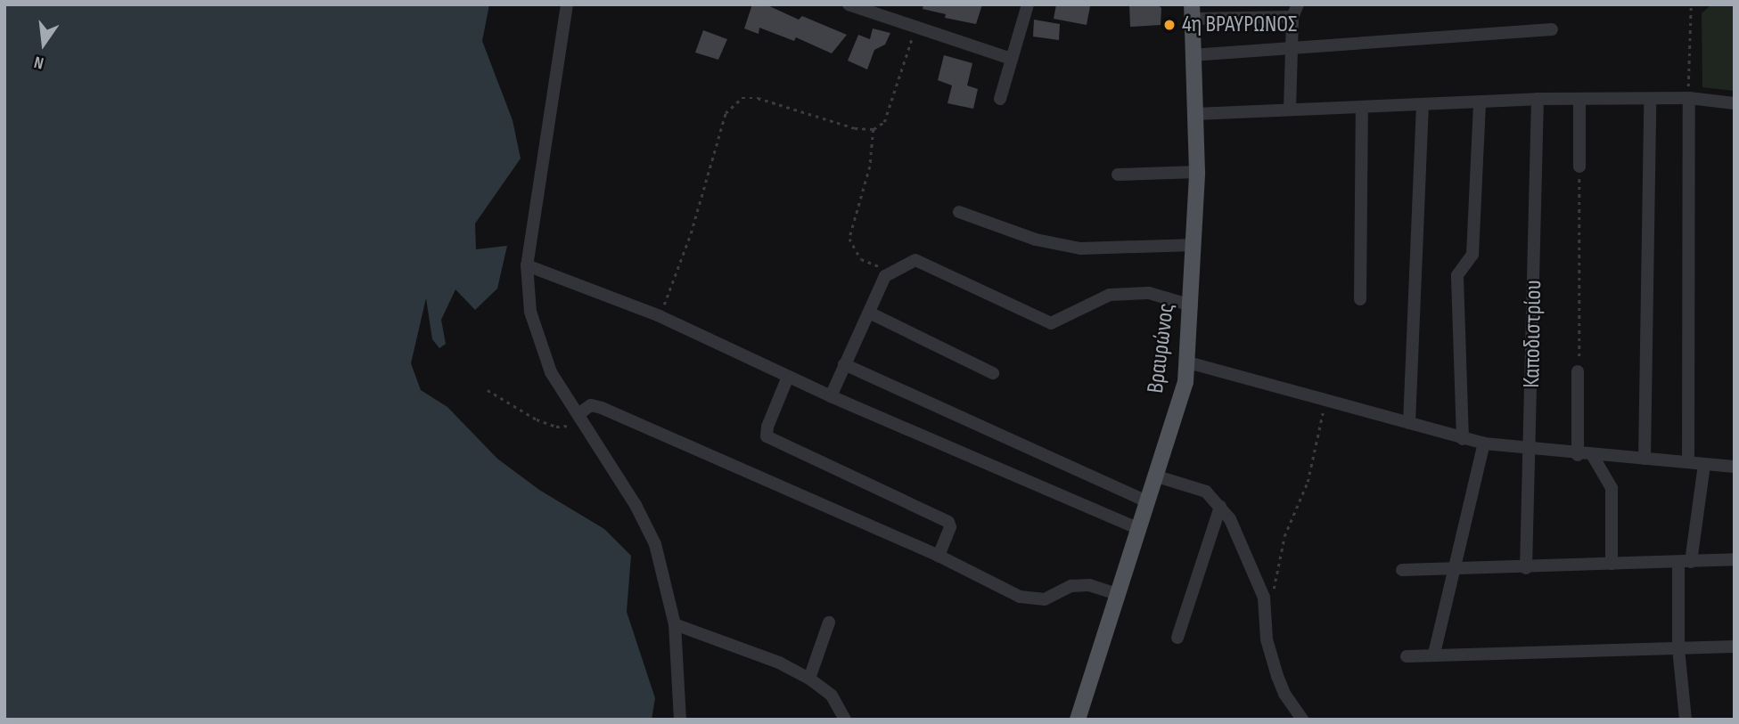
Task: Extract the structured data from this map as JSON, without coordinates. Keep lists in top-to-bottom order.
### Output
{
  "streets": {
    "main road": ["Βραυρώνος"],
    "street": ["Καποδιστρίου"]
  },
  "places": ["4η ΒΡΑΥΡΩΝΟΣ"],
  "north": "bottom"
}
